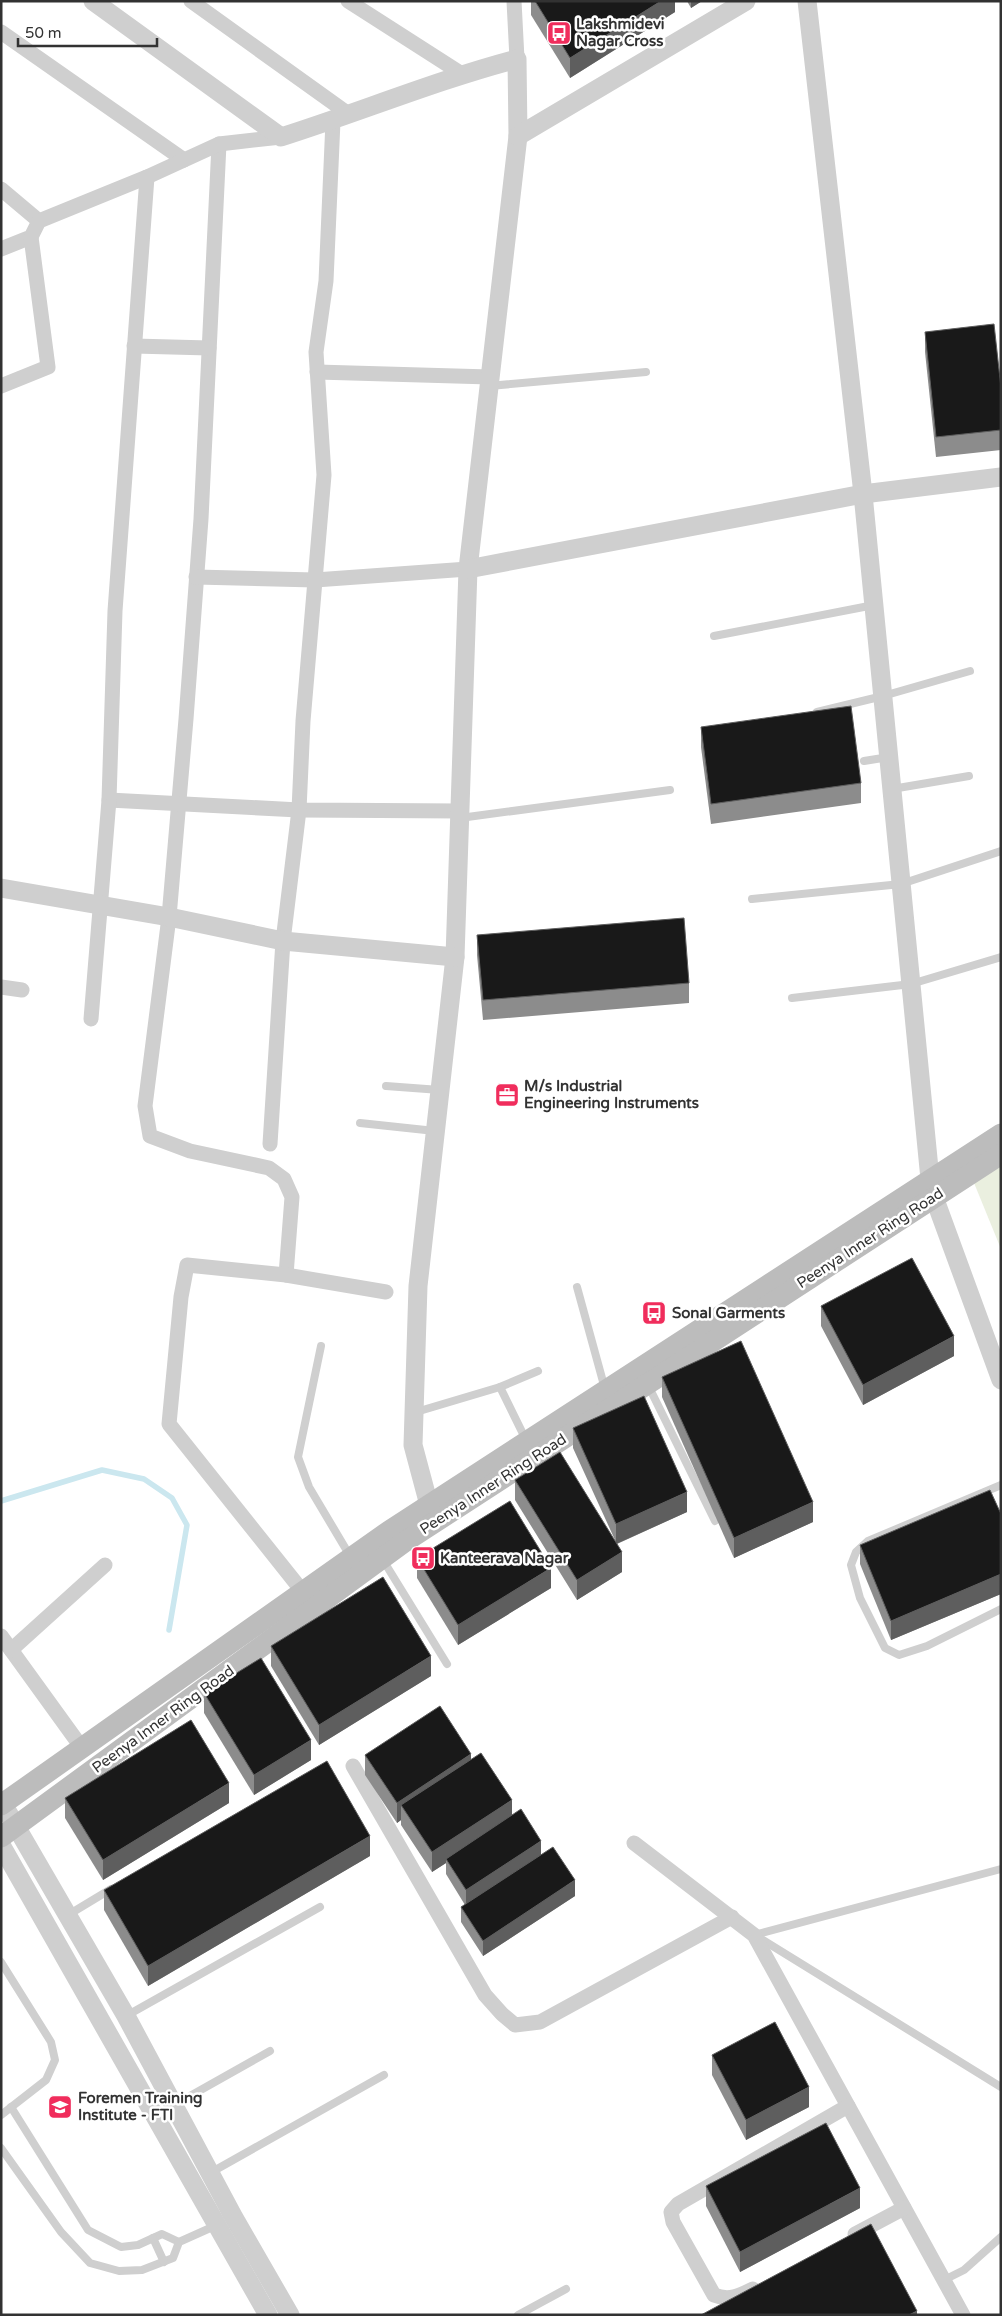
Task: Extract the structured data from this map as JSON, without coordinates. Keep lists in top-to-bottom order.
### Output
{
  "streets": {
    "main road": ["Peenya Inner Ring Road"]
  },
  "places": {
    "bus stop": ["Lakshmidevi Nagar Cross", "Sonal Garments", "Kanteerava Nagar"],
    "office": ["M/s Industrial Engineering Instruments"],
    "school or university": ["Foremen Training Institute - FTI"]
  },
  "scale_bar": "50 m"
}
